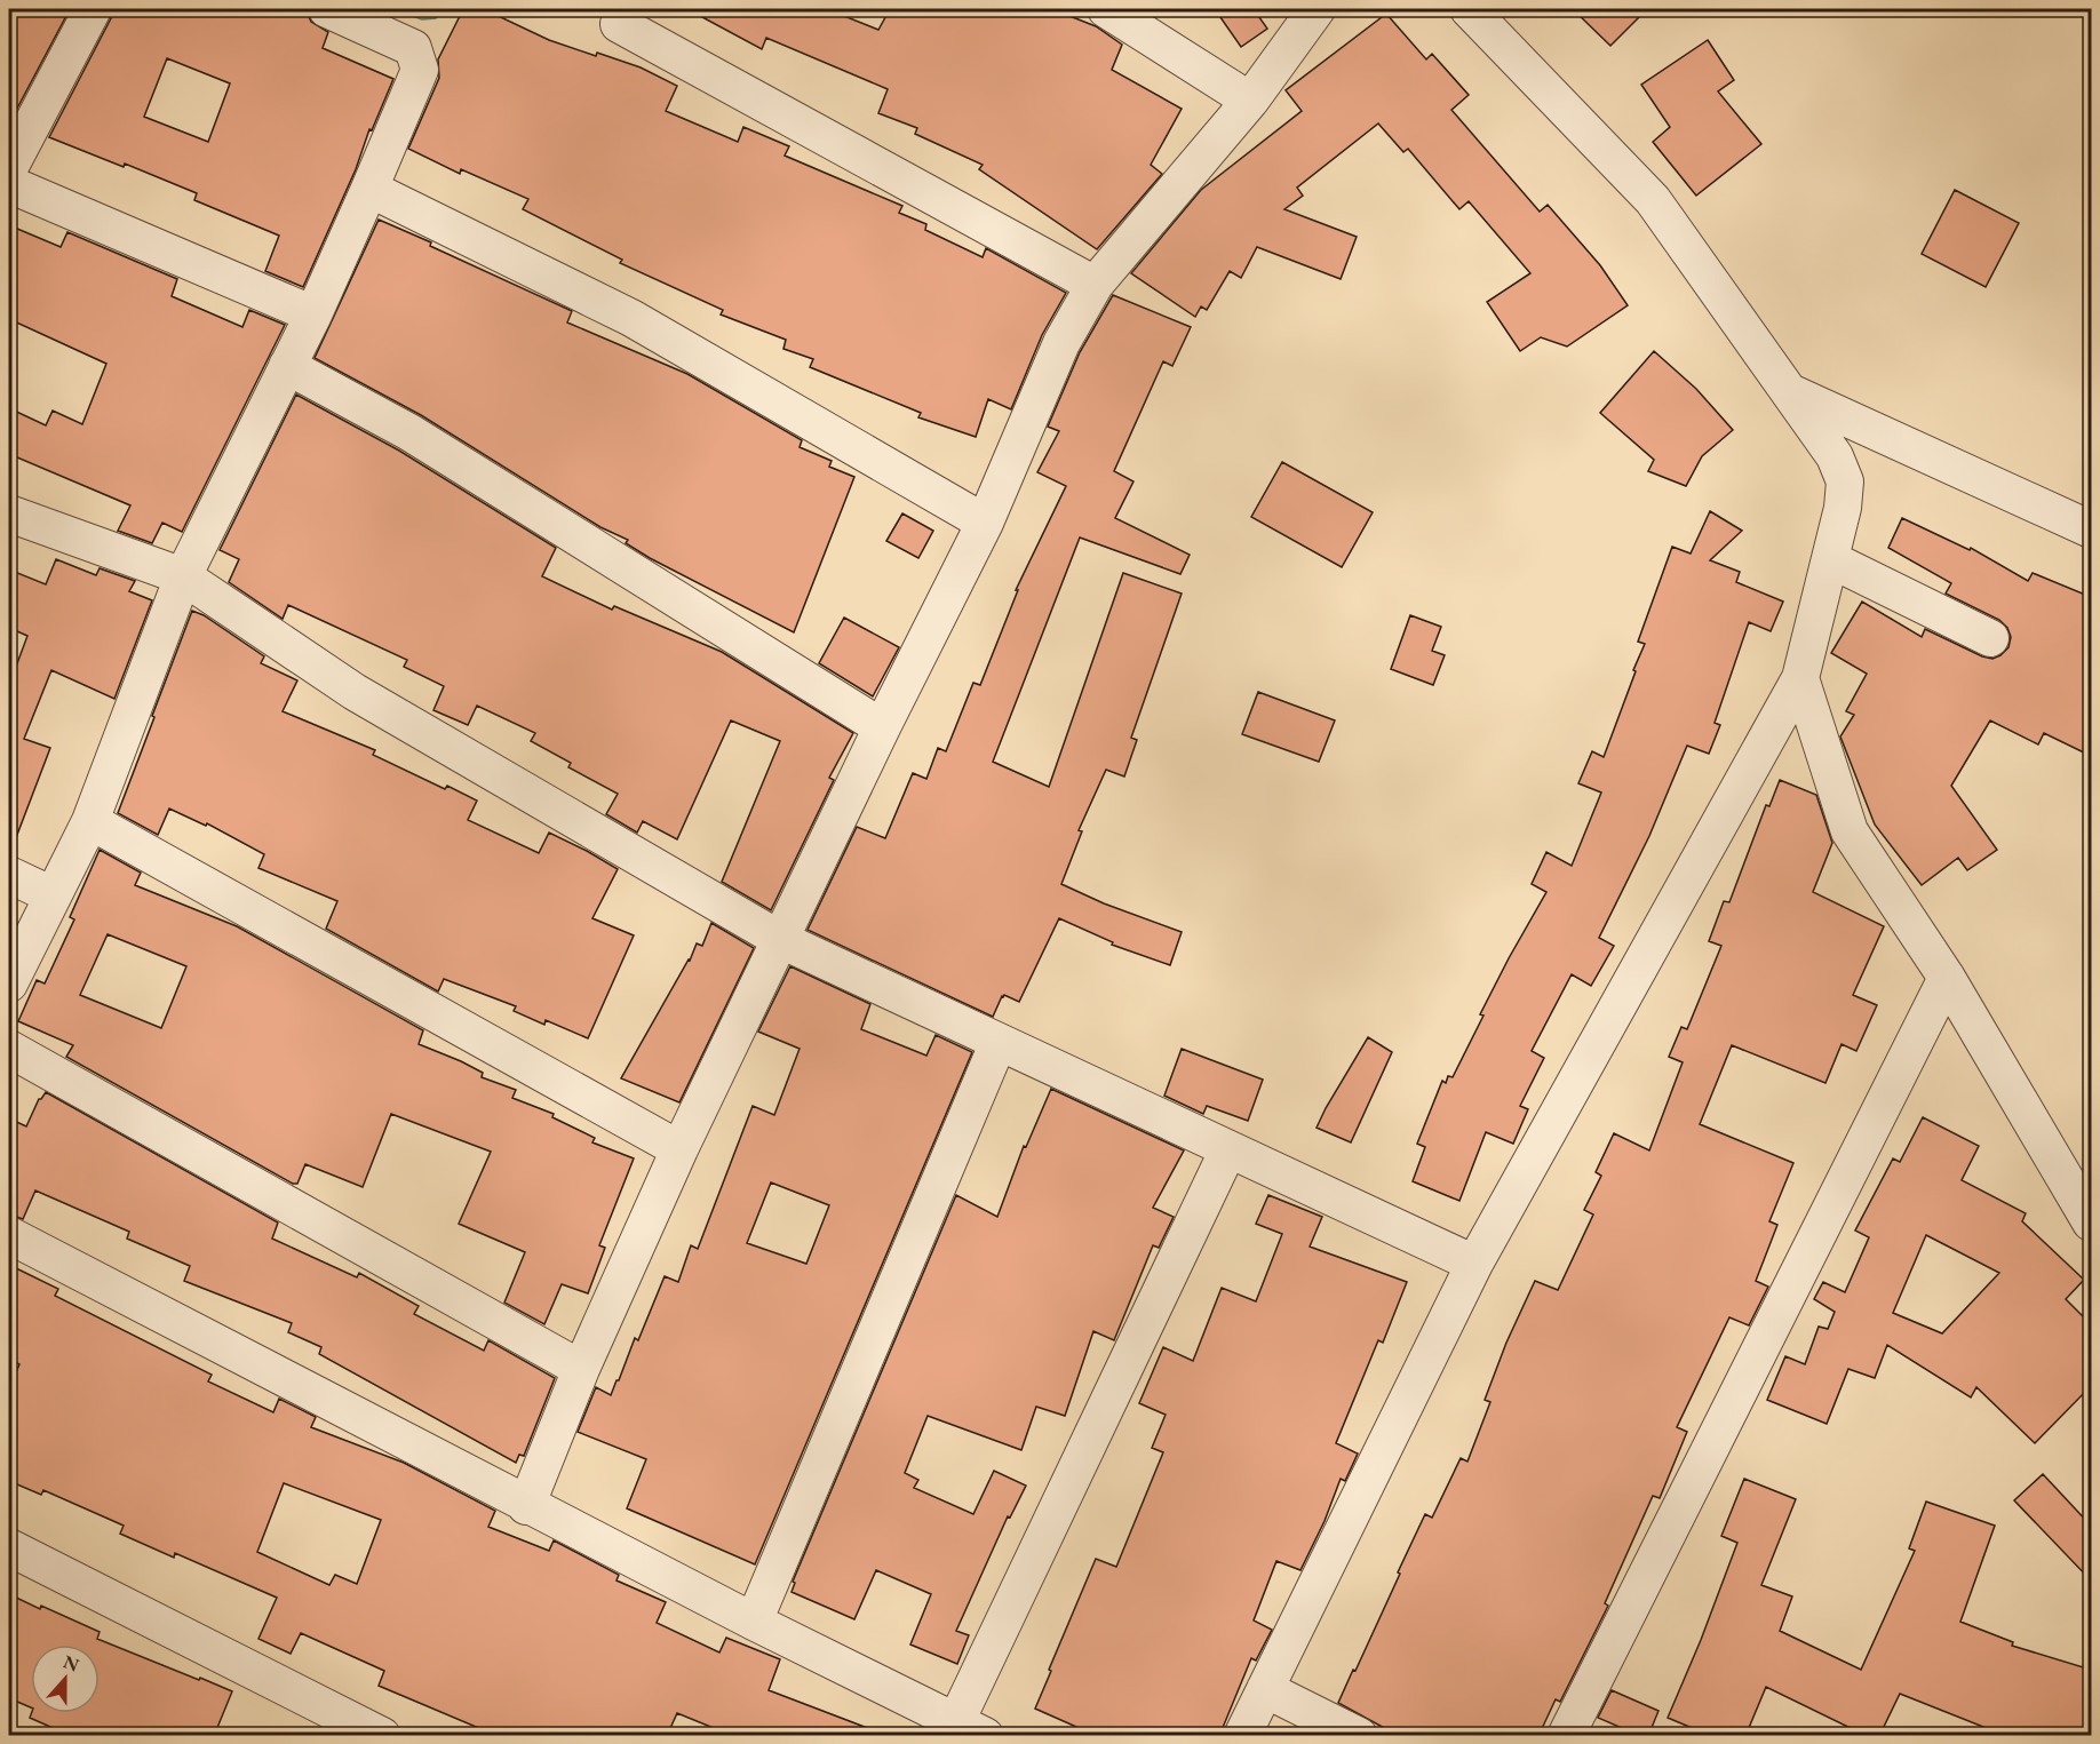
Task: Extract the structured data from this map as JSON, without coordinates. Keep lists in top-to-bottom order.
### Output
{
  "north": "top"
}
